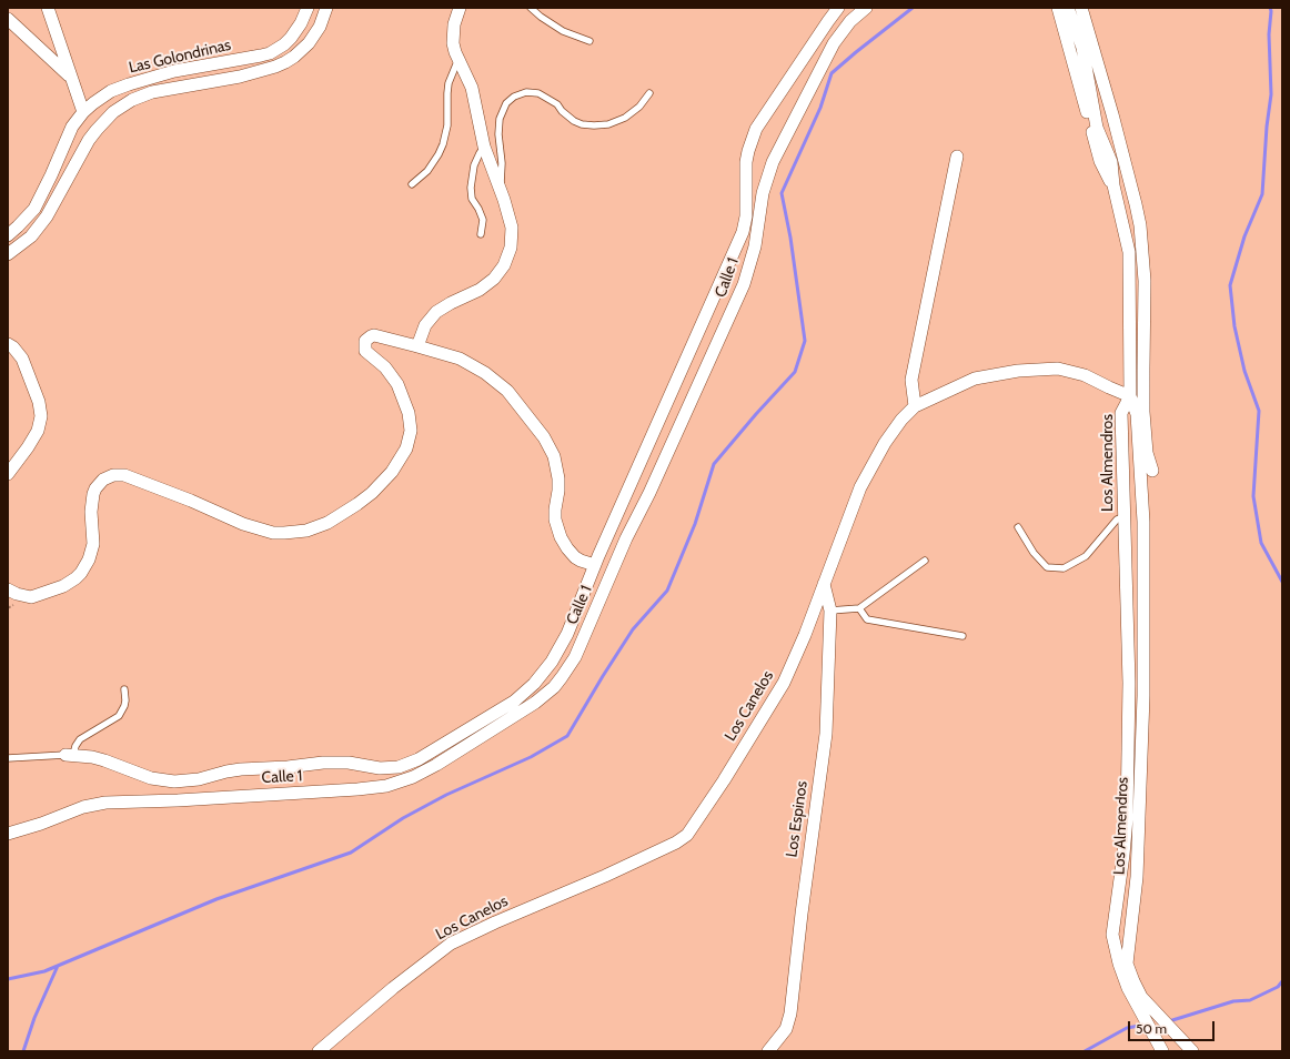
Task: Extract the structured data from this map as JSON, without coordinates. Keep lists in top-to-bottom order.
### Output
{
  "streets": {
    "street": [
      "Las Golondrinas",
      "Calle 1",
      "Los Almendros",
      "Los Canelos",
      "Los Espinos"
    ]
  },
  "crossings": [
    ["Los Almendros", "Los Canelos"],
    ["Los Canelos", "Los Espinos"]
  ],
  "scale_bar": "50 m"
}
